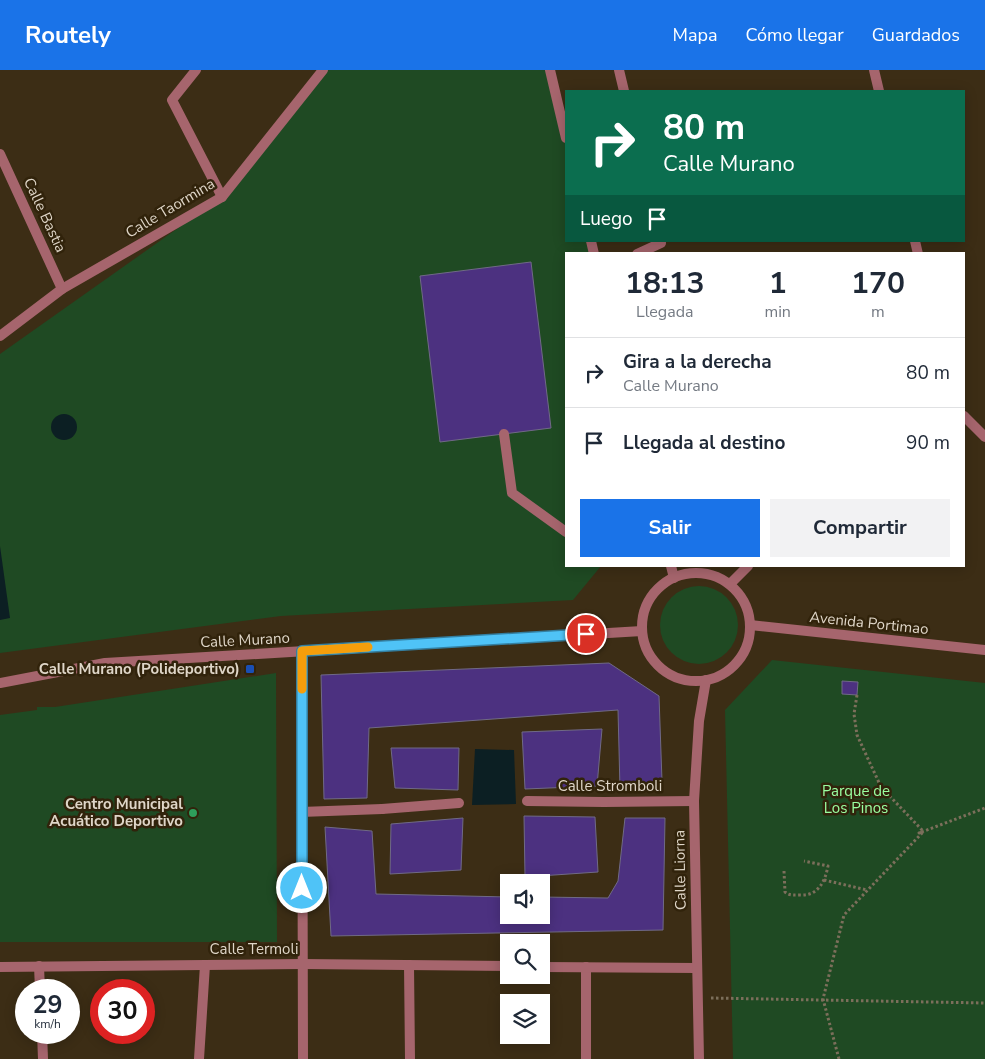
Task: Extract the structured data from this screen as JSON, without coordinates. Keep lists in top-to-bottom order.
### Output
{
  "streets": {
    "street": [
      "Calle Taormina",
      "Calle Bastia",
      "Avenida Portimao",
      "Calle Murano",
      "Calle Stromboli",
      "Calle Liorna",
      "Calle Termoli"
    ]
  },
  "crossings": [
    ["Calle Taormina", "Calle Bastia"],
    ["Avenida Portimao", "Calle Murano"],
    ["Avenida Portimao", "Calle Liorna"],
    ["Calle Murano", "Calle Liorna"],
    ["Calle Stromboli", "Calle Liorna"]
  ],
  "parks": ["Parque de Los Pinos"],
  "places": {
    "transit": ["Calle Murano (Polideportivo)"],
    "other": ["Centro Municipal Acuático Deportivo"]
  },
  "page": {
    "header": "Routely",
    "nav": ["Mapa", "Cómo llegar", "Guardados"],
    "turn": ["80 m", "Calle Murano"],
    "then": "Luego",
    "eta": [
      "18:13",
      "Llegada",
      "1",
      "min",
      "170",
      "m"
    ],
    "list": [
      {
        "name": "Gira a la derecha",
        "note": "Calle Murano",
        "value": "80 m"
      },
      {
        "name": "Llegada al destino",
        "value": "90 m"
      }
    ],
    "buttons": ["Salir", "Compartir"],
    "speed": "29 km/h",
    "limit": "30"
  }
}
